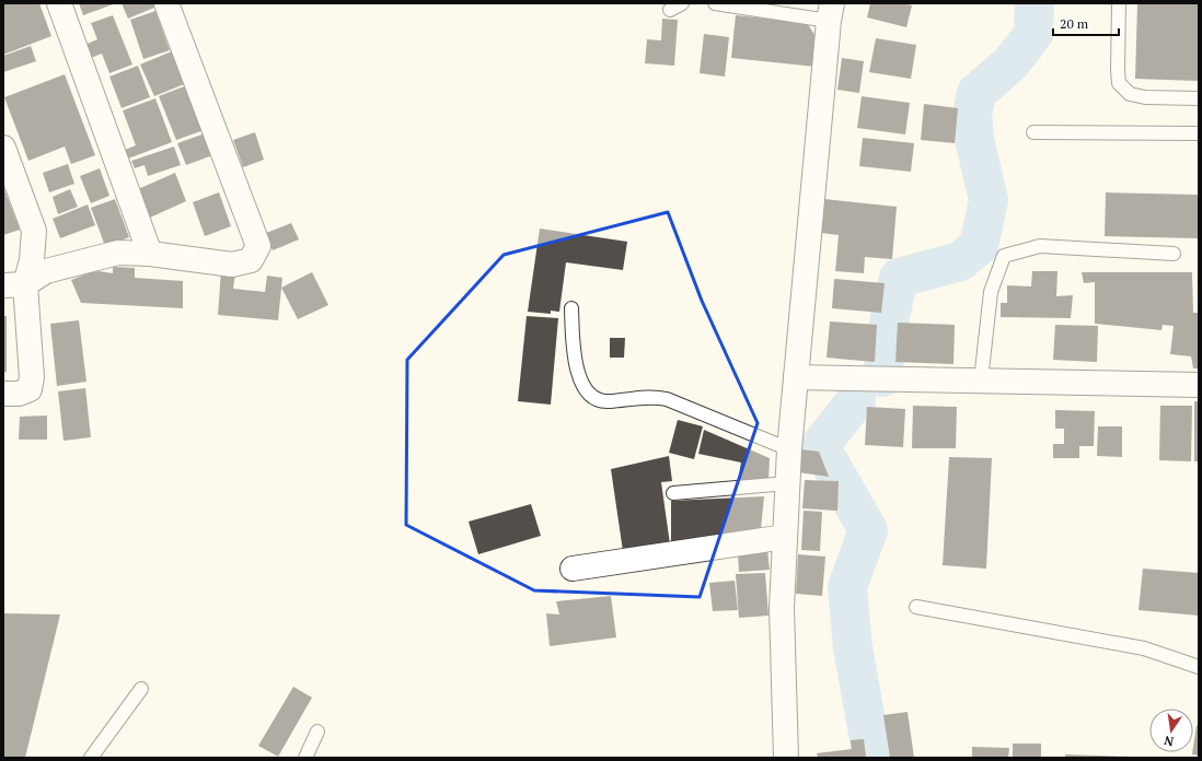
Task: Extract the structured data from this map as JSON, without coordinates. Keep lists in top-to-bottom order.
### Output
{
  "scale_bar": "20 m",
  "north": "bottom"
}
